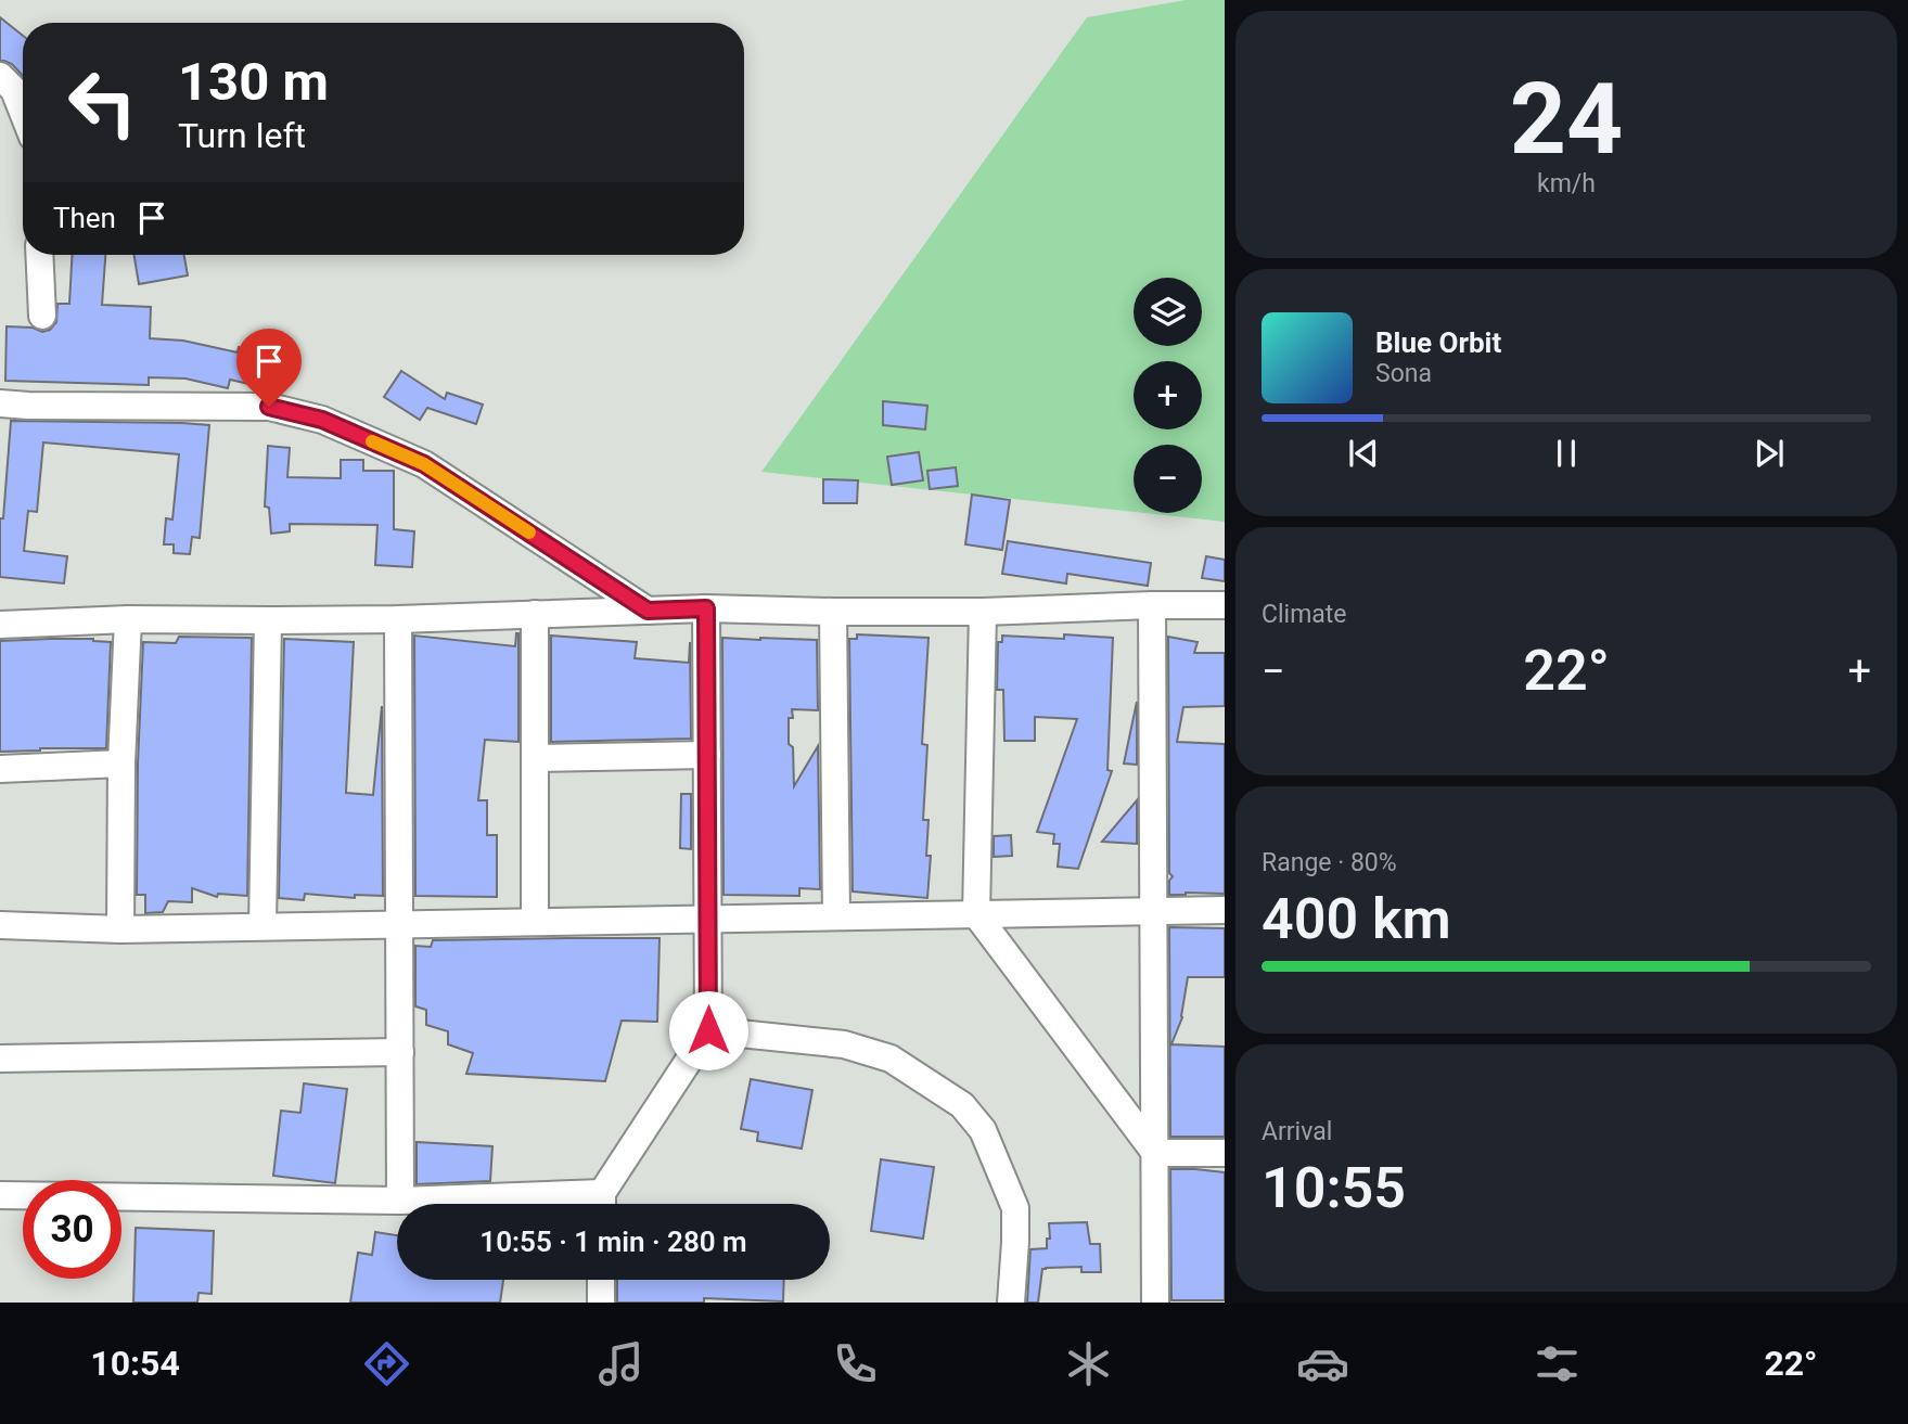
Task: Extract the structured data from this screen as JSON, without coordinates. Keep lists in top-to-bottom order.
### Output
{
  "page": {
    "tile": [
      ["24", "km/h"],
      "Climate",
      ["Range · 80%", "400 km"],
      ["Arrival", "10:55"]
    ],
    "turn": ["130 m", "Turn left"],
    "then": "Then",
    "map_buttons": ["+", "−"],
    "song": ["Blue Orbit", "Sona"],
    "heat": ["−", "22°", "+"],
    "limit": "30",
    "trip": "10:55 · 1 min · 280 m",
    "tabs": ["10:54", "22°"]
  }
}
